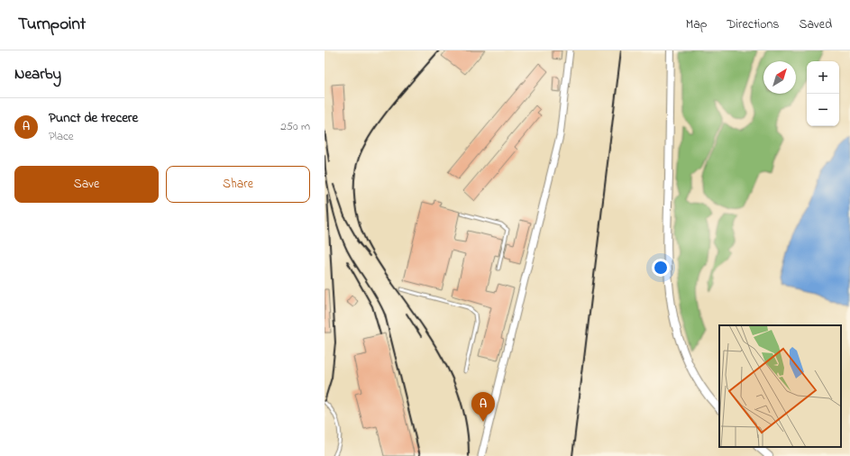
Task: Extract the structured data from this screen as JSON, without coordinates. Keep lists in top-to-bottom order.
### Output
{
  "north": "top right",
  "page": {
    "header": "Turnpoint",
    "nav": ["Map", "Directions", "Saved"],
    "heading": "Nearby",
    "map_buttons": ["+", "−"],
    "list": [
      {
        "mark": "A",
        "name": "Punct de trecere",
        "note": "Place",
        "value": "250 m"
      }
    ],
    "buttons": ["Save", "Share"],
    "pins": "A"
  }
}
